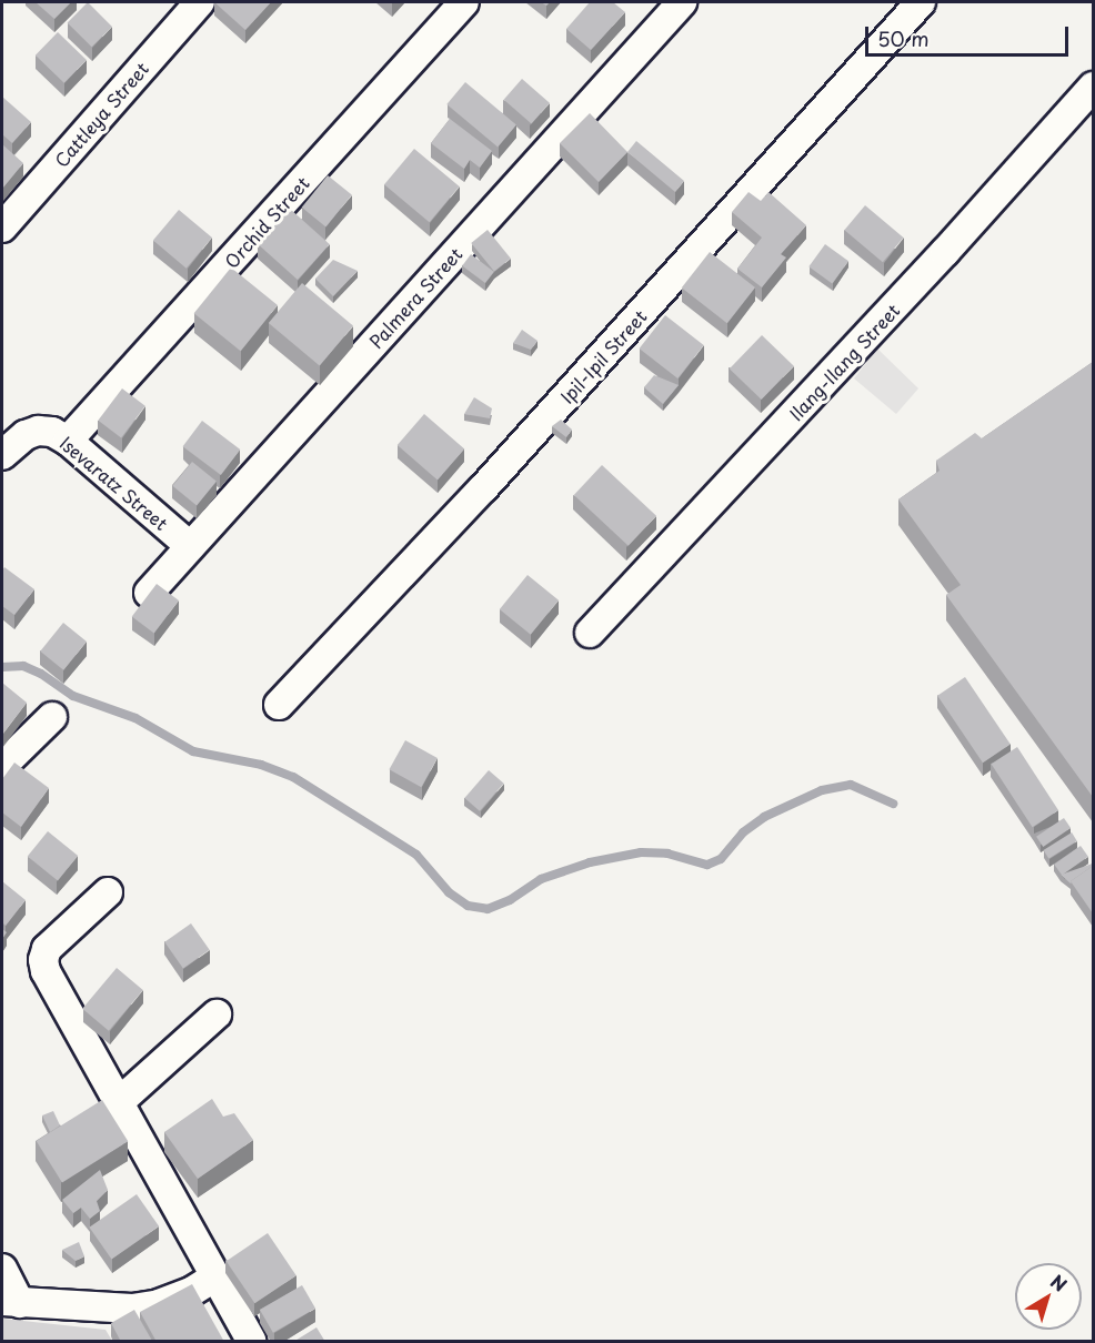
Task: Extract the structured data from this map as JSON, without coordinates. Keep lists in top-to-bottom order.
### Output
{
  "streets": {
    "street": [
      "Cattleya Street",
      "Orchid Street",
      "Palmera Street",
      "Ipil-Ipil Street",
      "Ilang-Ilang Street",
      "Isevaratz Street"
    ]
  },
  "crossings": [
    ["Orchid Street", "Isevaratz Street"],
    ["Palmera Street", "Isevaratz Street"]
  ],
  "scale_bar": "50 m",
  "north": "top right"
}
